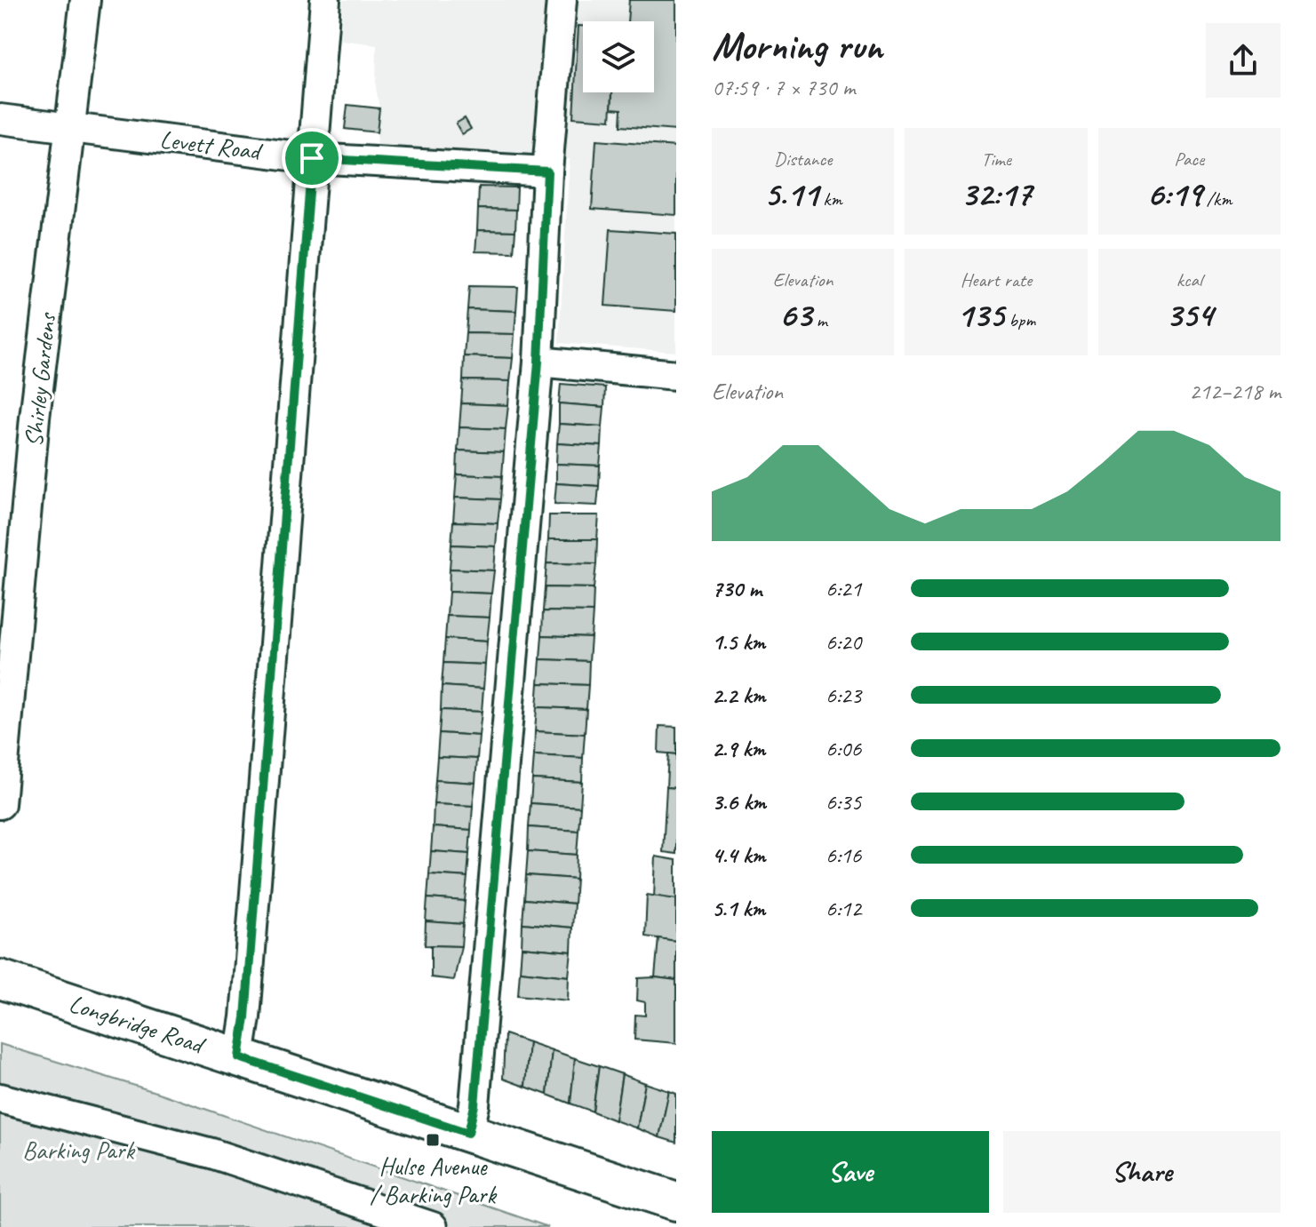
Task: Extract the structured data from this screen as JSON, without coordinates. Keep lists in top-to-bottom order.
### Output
{
  "streets": {
    "main road": ["Longbridge Road"],
    "street": ["Levett Road", "Shirley Gardens"]
  },
  "crossings": [
    ["Levett Road", "Shirley Gardens"]
  ],
  "parks": ["Barking Park"],
  "places": {
    "transit": ["Hulse Avenue / Barking Park"]
  },
  "page": {
    "heading": ["Morning run", "07:59 · 7 × 730 m"],
    "stats": [
      ["Distance", "5.11 km"],
      ["Time", "32:17"],
      ["Pace", "6:19 /km"],
      ["Elevation", "63 m"],
      ["Heart rate", "135 bpm"],
      ["kcal", "354"]
    ],
    "chart": ["Elevation", "212–218 m"],
    "list": [
      {
        "name": "730 m",
        "note": "6:21"
      },
      {
        "name": "1.5 km",
        "note": "6:20"
      },
      {
        "name": "2.2 km",
        "note": "6:23"
      },
      {
        "name": "2.9 km",
        "note": "6:06"
      },
      {
        "name": "3.6 km",
        "note": "6:35"
      },
      {
        "name": "4.4 km",
        "note": "6:16"
      },
      {
        "name": "5.1 km",
        "note": "6:12"
      }
    ],
    "buttons": ["Save", "Share"]
  }
}
